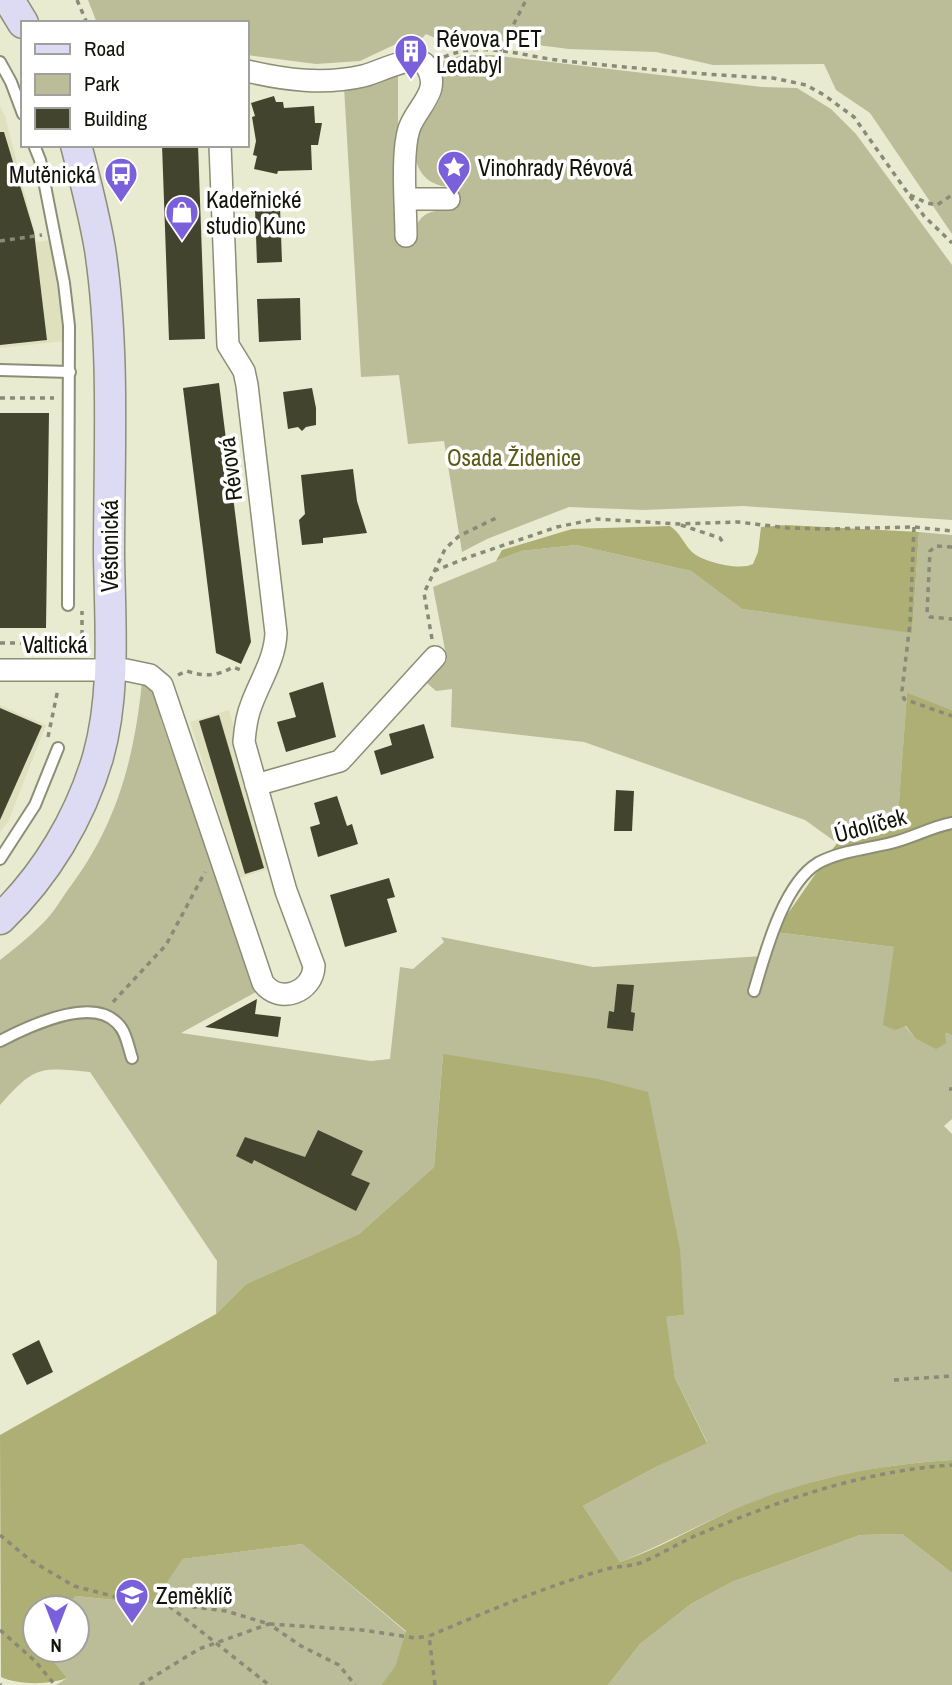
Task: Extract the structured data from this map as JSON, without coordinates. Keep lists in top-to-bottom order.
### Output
{
  "streets": {
    "street": ["Révová", "Věstonická", "Valtická"],
    "lane": ["Údolíček"]
  },
  "crossings": [
    ["Věstonická", "Valtická"]
  ],
  "parks": ["Osada Židenice"],
  "places": {
    "building": ["Révova PET Ledabyl"],
    "place": ["Vinohrady Révová"],
    "bus stop": ["Mutěnická"],
    "shop": ["Kadeřnické studio Kunc"],
    "school or university": ["Zeměklíč"]
  },
  "legend": ["Road", "Park", "Building"],
  "north": "bottom"
}
